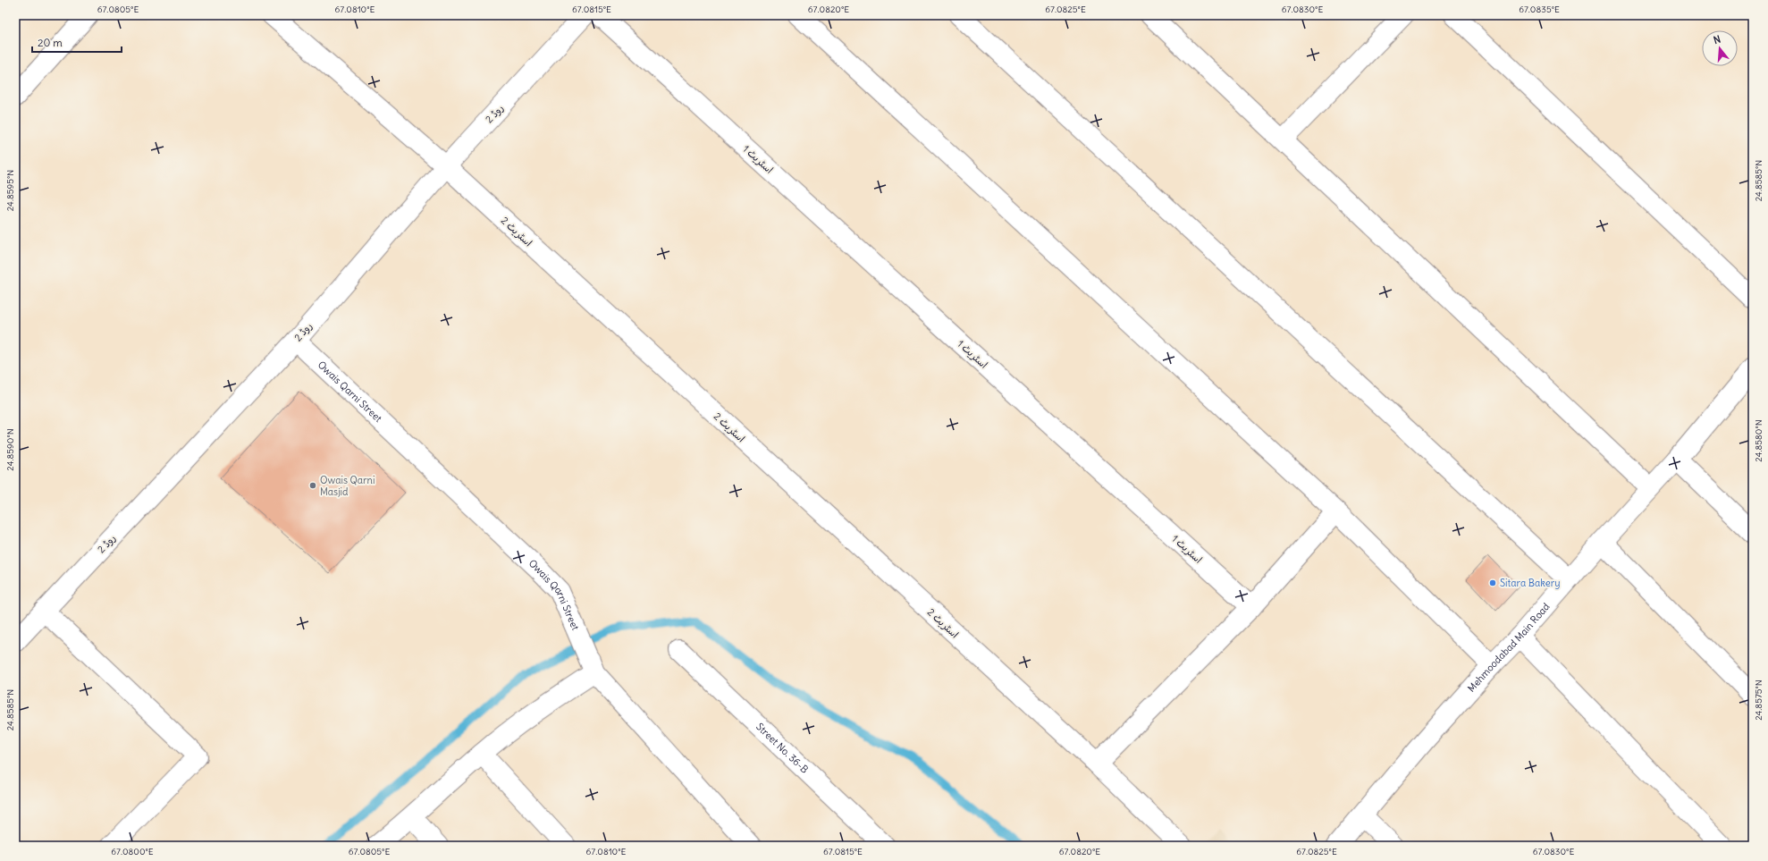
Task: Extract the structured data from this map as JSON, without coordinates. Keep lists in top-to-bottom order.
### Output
{
  "streets": {
    "street": [
      "روڈ 2",
      "اسٹریٹ 1",
      "اسٹریٹ 2",
      "Owais Qarni Street",
      "Mehmoodabad Main Road",
      "Street No. 36-B"
    ]
  },
  "crossings": [
    ["روڈ 2", "اسٹریٹ 2"],
    ["روڈ 2", "Owais Qarni Street"]
  ],
  "places": ["Owais Qarni Masjid", "Sitara Bakery"],
  "scale_bar": "20 m",
  "north": "top",
  "coordinates": [
    "67.0805°E",
    "67.0810°E",
    "67.0815°E",
    "67.0820°E",
    "67.0825°E",
    "67.0830°E",
    "67.0835°E",
    "24.8585°N",
    "24.8595°N",
    "24.8580°N",
    "24.8590°N",
    "24.8575°N",
    "67.0800°E"
  ]
}
